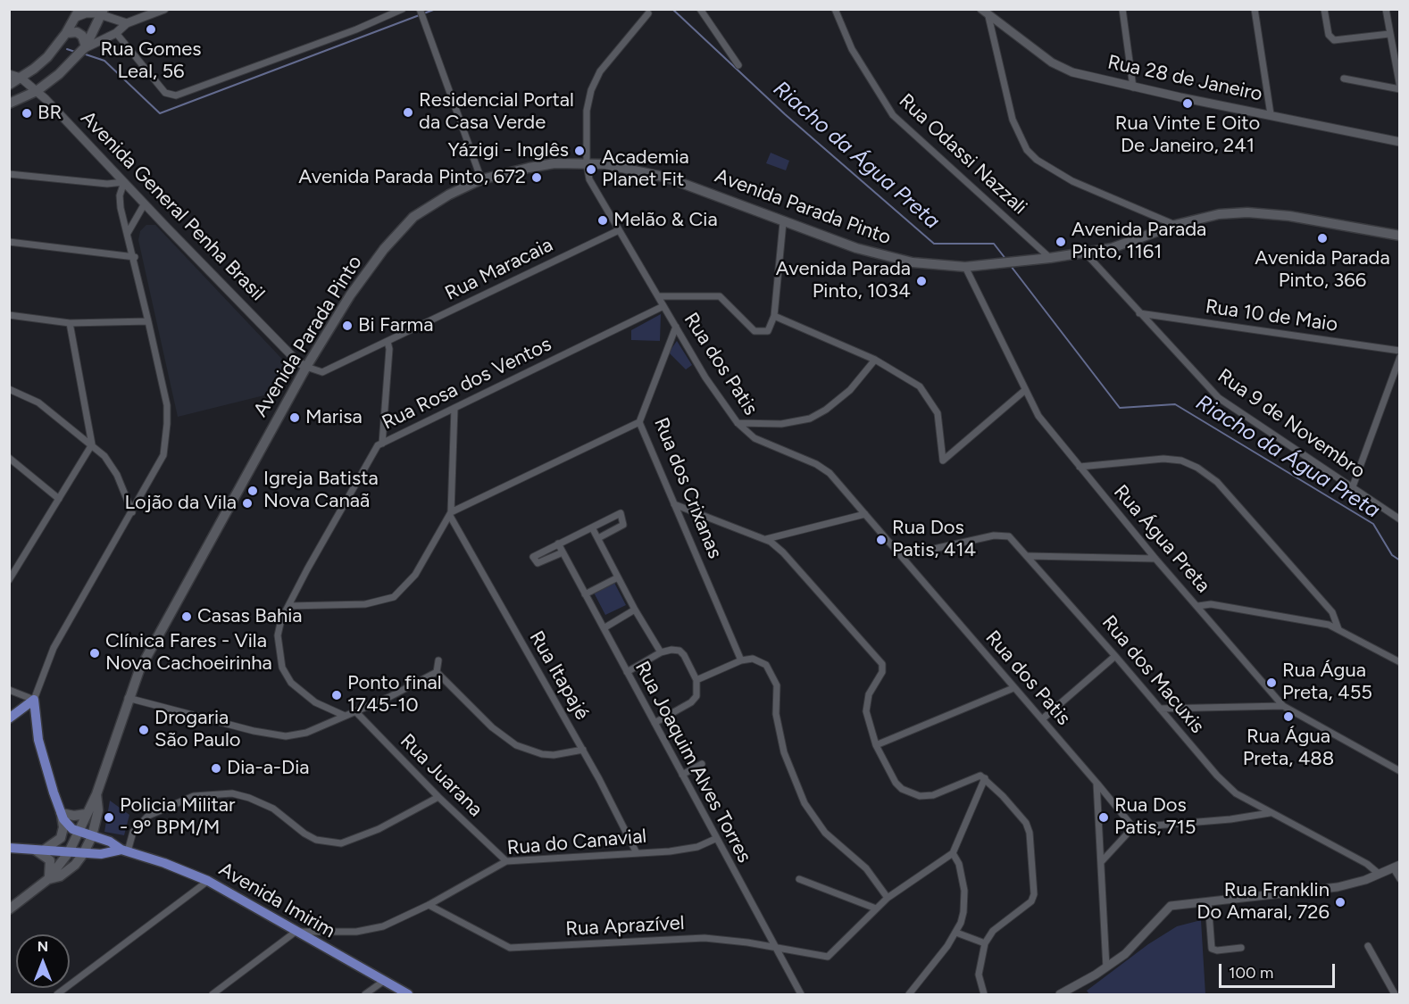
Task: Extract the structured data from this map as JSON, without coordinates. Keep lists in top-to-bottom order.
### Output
{
  "streets": {
    "main road": ["Avenida Parada Pinto", "Avenida Imirim"],
    "street": [
      "Rua 28 de Janeiro",
      "Rua Odassi Nazzali",
      "Avenida General Penha Brasil",
      "Rua Maracaia",
      "Rua 10 de Maio",
      "Rua dos Patis",
      "Rua Rosa dos Ventos",
      "Rua 9 de Novembro",
      "Rua dos Crixanas",
      "Rua Água Preta",
      "Rua dos Macuxis",
      "Rua Itapajé",
      "Rua Joaquim Alves Torres",
      "Rua Juarana",
      "Rua do Canavial",
      "Rua Aprazível"
    ]
  },
  "crossings": [
    ["Rua Odassi Nazzali", "Avenida Parada Pinto"],
    ["Avenida General Penha Brasil", "Avenida Parada Pinto"],
    ["Avenida General Penha Brasil", "Rua Maracaia"],
    ["Avenida Parada Pinto", "Rua Maracaia"],
    ["Avenida Parada Pinto", "Rua dos Patis"],
    ["Avenida Parada Pinto", "Rua 9 de Novembro"],
    ["Avenida Parada Pinto", "Rua Água Preta"],
    ["Avenida Parada Pinto", "Avenida Imirim"],
    ["Rua Maracaia", "Rua dos Patis"],
    ["Rua 10 de Maio", "Rua 9 de Novembro"],
    ["Rua dos Patis", "Rua Rosa dos Ventos"],
    ["Rua dos Patis", "Rua dos Crixanas"],
    ["Rua dos Patis", "Rua dos Macuxis"],
    ["Rua Itapajé", "Rua do Canavial"],
    ["Rua Joaquim Alves Torres", "Rua do Canavial"],
    ["Rua Joaquim Alves Torres", "Rua Aprazível"],
    ["Rua Juarana", "Rua do Canavial"],
    ["Rua do Canavial", "Avenida Imirim"],
    ["Rua do Canavial", "Rua Aprazível"]
  ],
  "water": ["Riacho da Água Preta"],
  "places": [
    "Rua Gomes Leal, 56",
    "Rua Vinte E Oito De Janeiro, 241",
    "Residencial Portal da Casa Verde",
    "BR",
    "Yázigi - Inglês",
    "Academia Planet Fit",
    "Avenida Parada Pinto, 672",
    "Melão & Cia",
    "Avenida Parada Pinto, 366",
    "Avenida Parada Pinto, 1161",
    "Avenida Parada Pinto, 1034",
    "Bi Farma",
    "Marisa",
    "Igreja Batista Nova Canaã",
    "Lojão da Vila",
    "Rua Dos Patis, 414",
    "Casas Bahia",
    "Clínica Fares - Vila Nova Cachoeirinha",
    "Rua Água Preta, 455",
    "Ponto final 1745-10",
    "Rua Água Preta, 488",
    "Drogaria São Paulo",
    "Dia-a-Dia",
    "Policia Militar - 9º BPM/M",
    "Rua Dos Patis, 715",
    "Rua Franklin Do Amaral, 726"
  ],
  "scale_bar": "100 m",
  "north": "top"
}
